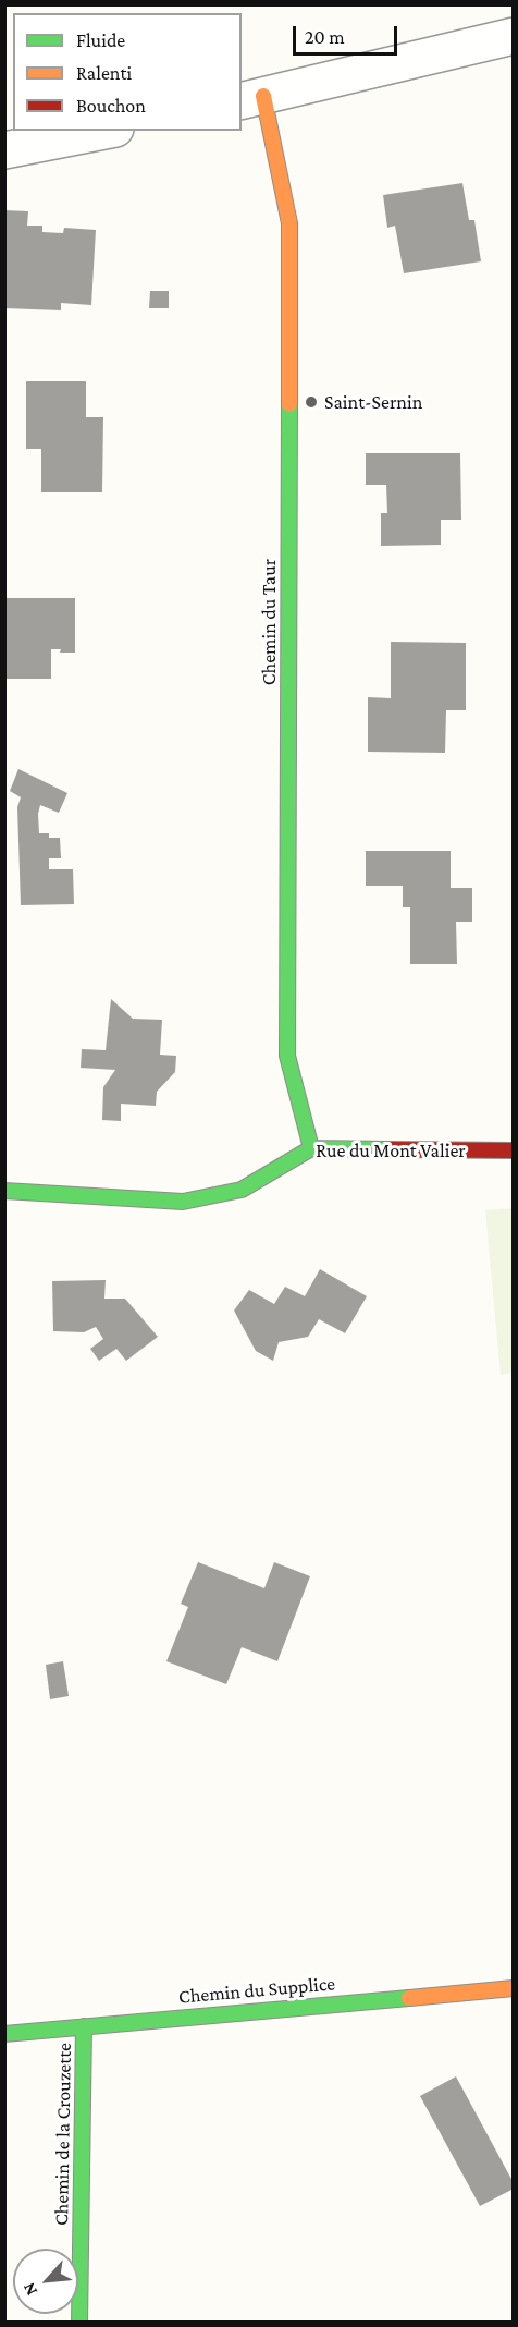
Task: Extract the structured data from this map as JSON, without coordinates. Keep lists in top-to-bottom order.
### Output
{
  "streets": {
    "street": [
      "Chemin du Taur",
      "Rue du Mont Valier",
      "Chemin du Supplice",
      "Chemin de la Crouzette"
    ]
  },
  "crossings": [
    ["Chemin du Taur", "Rue du Mont Valier"],
    ["Chemin du Supplice", "Chemin de la Crouzette"]
  ],
  "places": ["Saint-Sernin"],
  "legend": ["Fluide", "Ralenti", "Bouchon"],
  "scale_bar": "20 m",
  "north": "bottom left"
}
